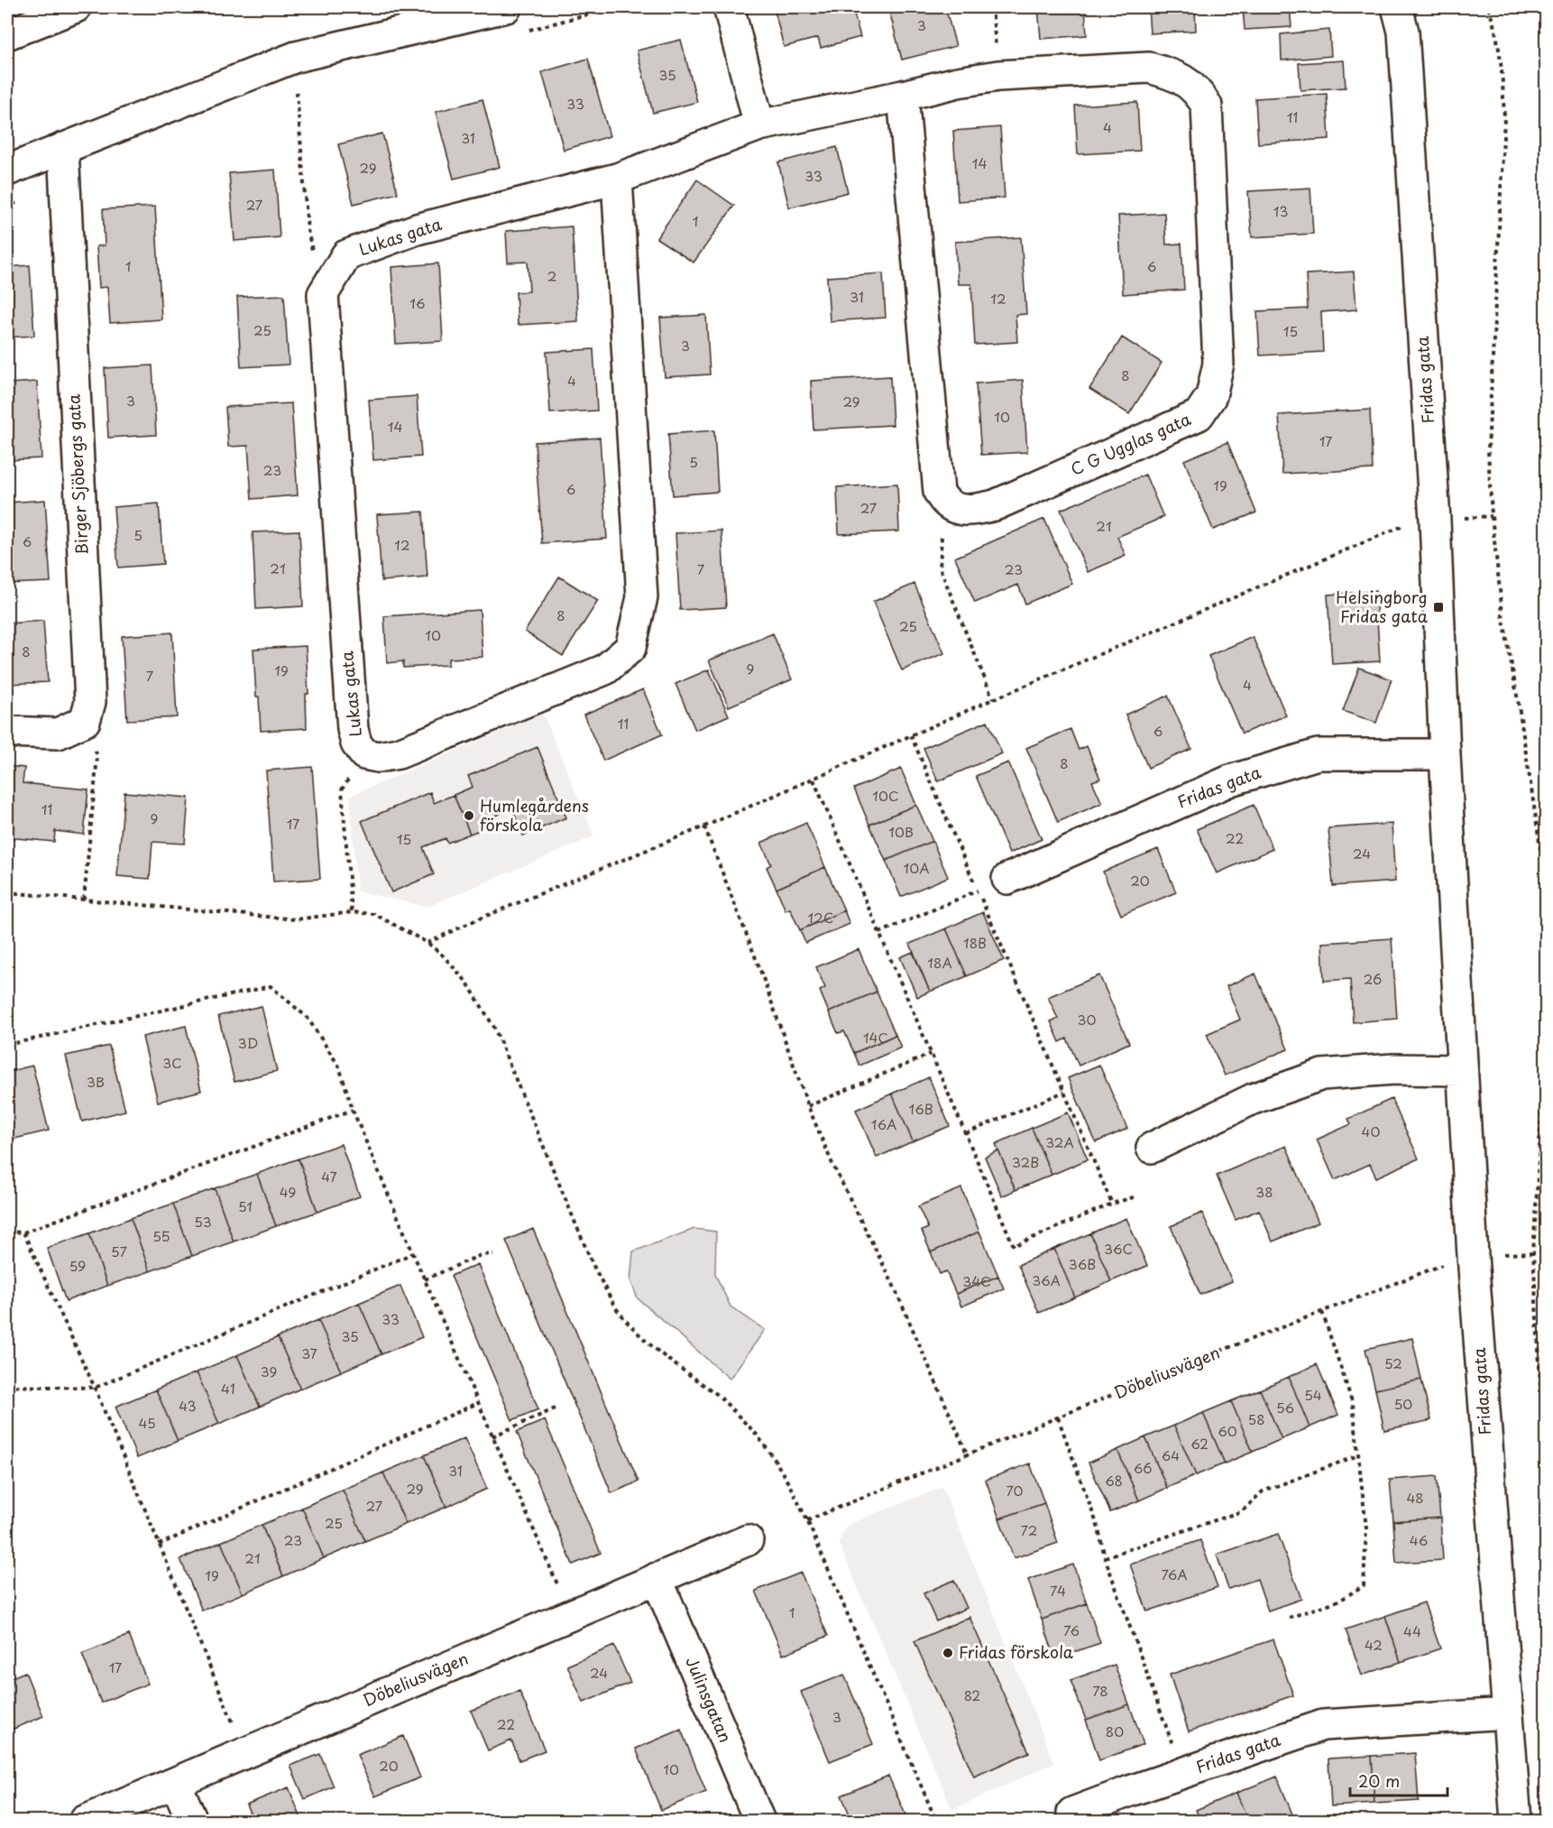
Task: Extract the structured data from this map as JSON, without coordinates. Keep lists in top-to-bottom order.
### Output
{
  "streets": {
    "street": [
      "Lukas gata",
      "Fridas gata",
      "C G Ugglas gata",
      "Birger Sjöbergs gata",
      "Döbeliusvägen",
      "Julinsgatan"
    ]
  },
  "crossings": [
    ["Lukas gata", "C G Ugglas gata"],
    ["Fridas gata", "Döbeliusvägen"],
    ["Döbeliusvägen", "Julinsgatan"]
  ],
  "places": {
    "transit": ["Helsingborg Fridas gata"],
    "other": ["Humlegårdens förskola", "Fridas förskola"]
  },
  "house_numbers": [
    "3",
    "35",
    "33",
    "11",
    "4",
    "31",
    "14",
    "29",
    "33",
    "27",
    "13",
    "1",
    "1",
    "6",
    "2",
    "31",
    "12",
    "16",
    "25",
    "15",
    "3",
    "8",
    "4",
    "3",
    "29",
    "10",
    "14",
    "17",
    "5",
    "23",
    "19",
    "6",
    "27",
    "21",
    "5",
    "6",
    "12",
    "21",
    "7",
    "23",
    "8",
    "25",
    "10",
    "8",
    "9",
    "19",
    "7",
    "4",
    "11",
    "6",
    "8",
    "10C",
    "11",
    "9",
    "17",
    "10B",
    "22",
    "15",
    "24",
    "10A",
    "20",
    "12C",
    "18B",
    "18A",
    "26",
    "30",
    "14C",
    "3D",
    "3C",
    "3B",
    "16B",
    "16A",
    "40",
    "32A",
    "32B",
    "47",
    "49",
    "38",
    "51",
    "53",
    "55",
    "36C",
    "57",
    "36B",
    "59",
    "36A",
    "34C",
    "33",
    "35",
    "37",
    "52",
    "39",
    "41",
    "54",
    "50",
    "43",
    "56",
    "58",
    "45",
    "60",
    "62",
    "64",
    "66",
    "31",
    "68",
    "29",
    "70",
    "48",
    "27",
    "25",
    "72",
    "23",
    "46",
    "21",
    "76A",
    "19",
    "74",
    "1",
    "76",
    "44",
    "42",
    "17",
    "24",
    "78",
    "82",
    "3",
    "22",
    "80",
    "20",
    "10"
  ],
  "scale_bar": "20 m"
}
